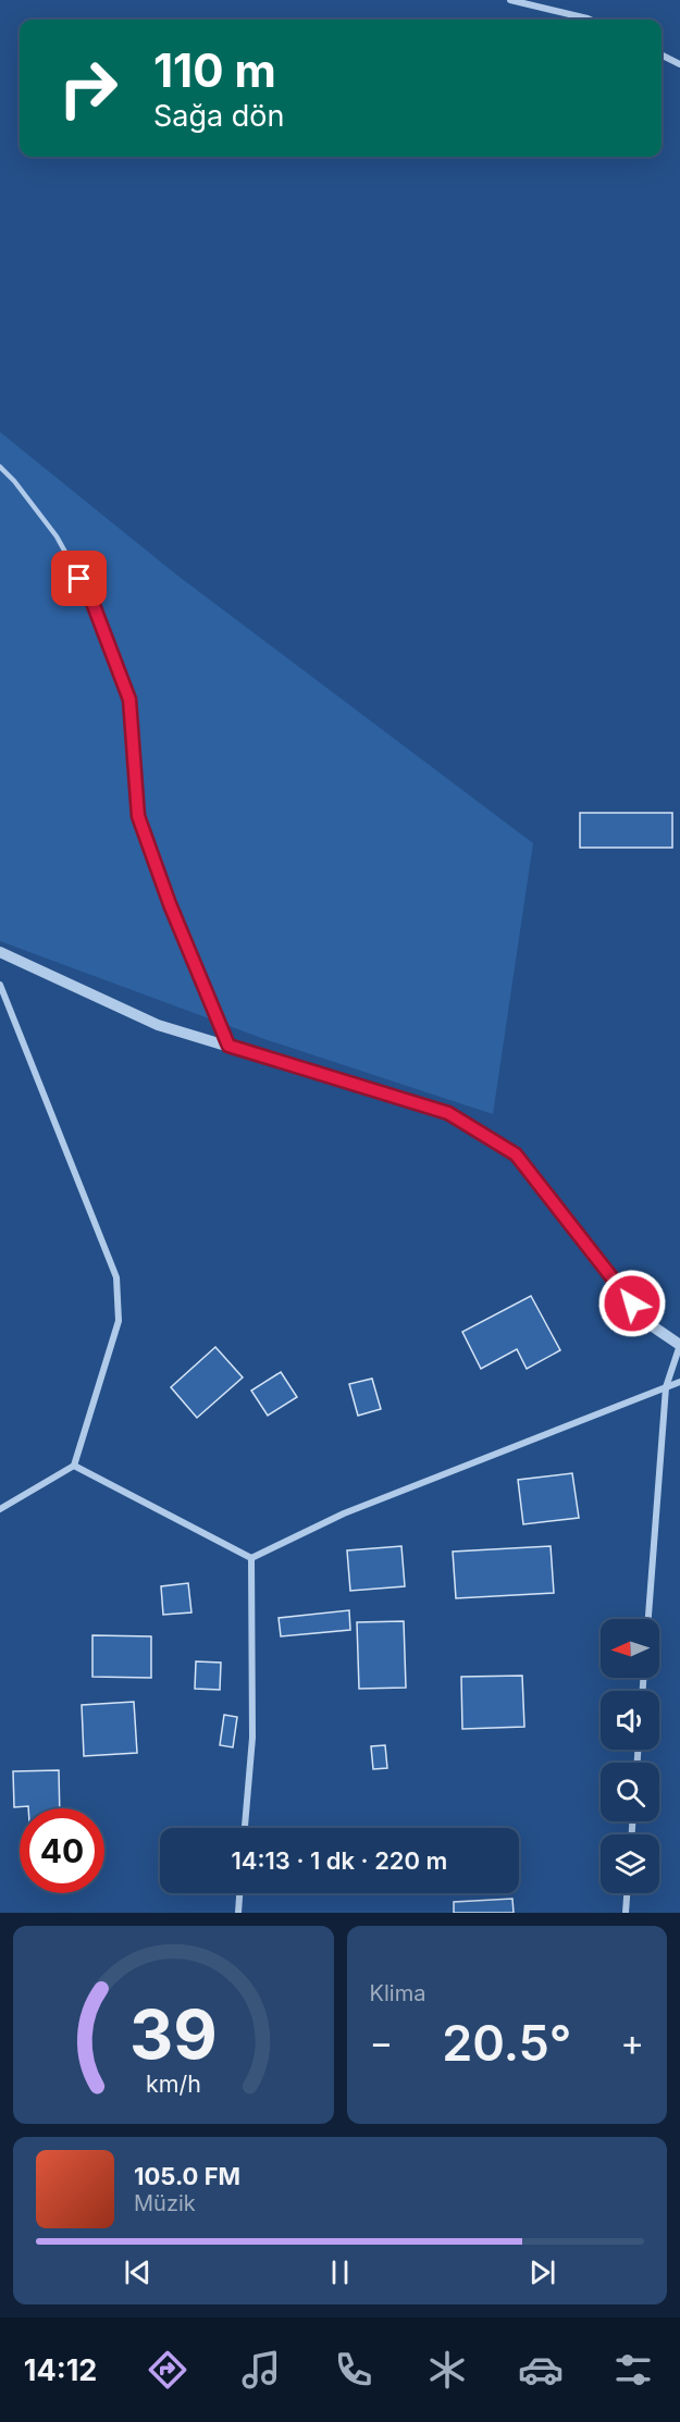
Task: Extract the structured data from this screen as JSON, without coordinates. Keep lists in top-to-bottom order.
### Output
{
  "north": "left",
  "page": {
    "turn": ["110 m", "Sağa dön"],
    "limit": "40",
    "trip": "14:13 · 1 dk · 220 m",
    "tile": "Klima",
    "heat": ["−", "20.5°", "+"],
    "song": ["105.0 FM", "Müzik"],
    "tabs": "14:12",
    "gauge": ["39", "km/h"]
  }
}
